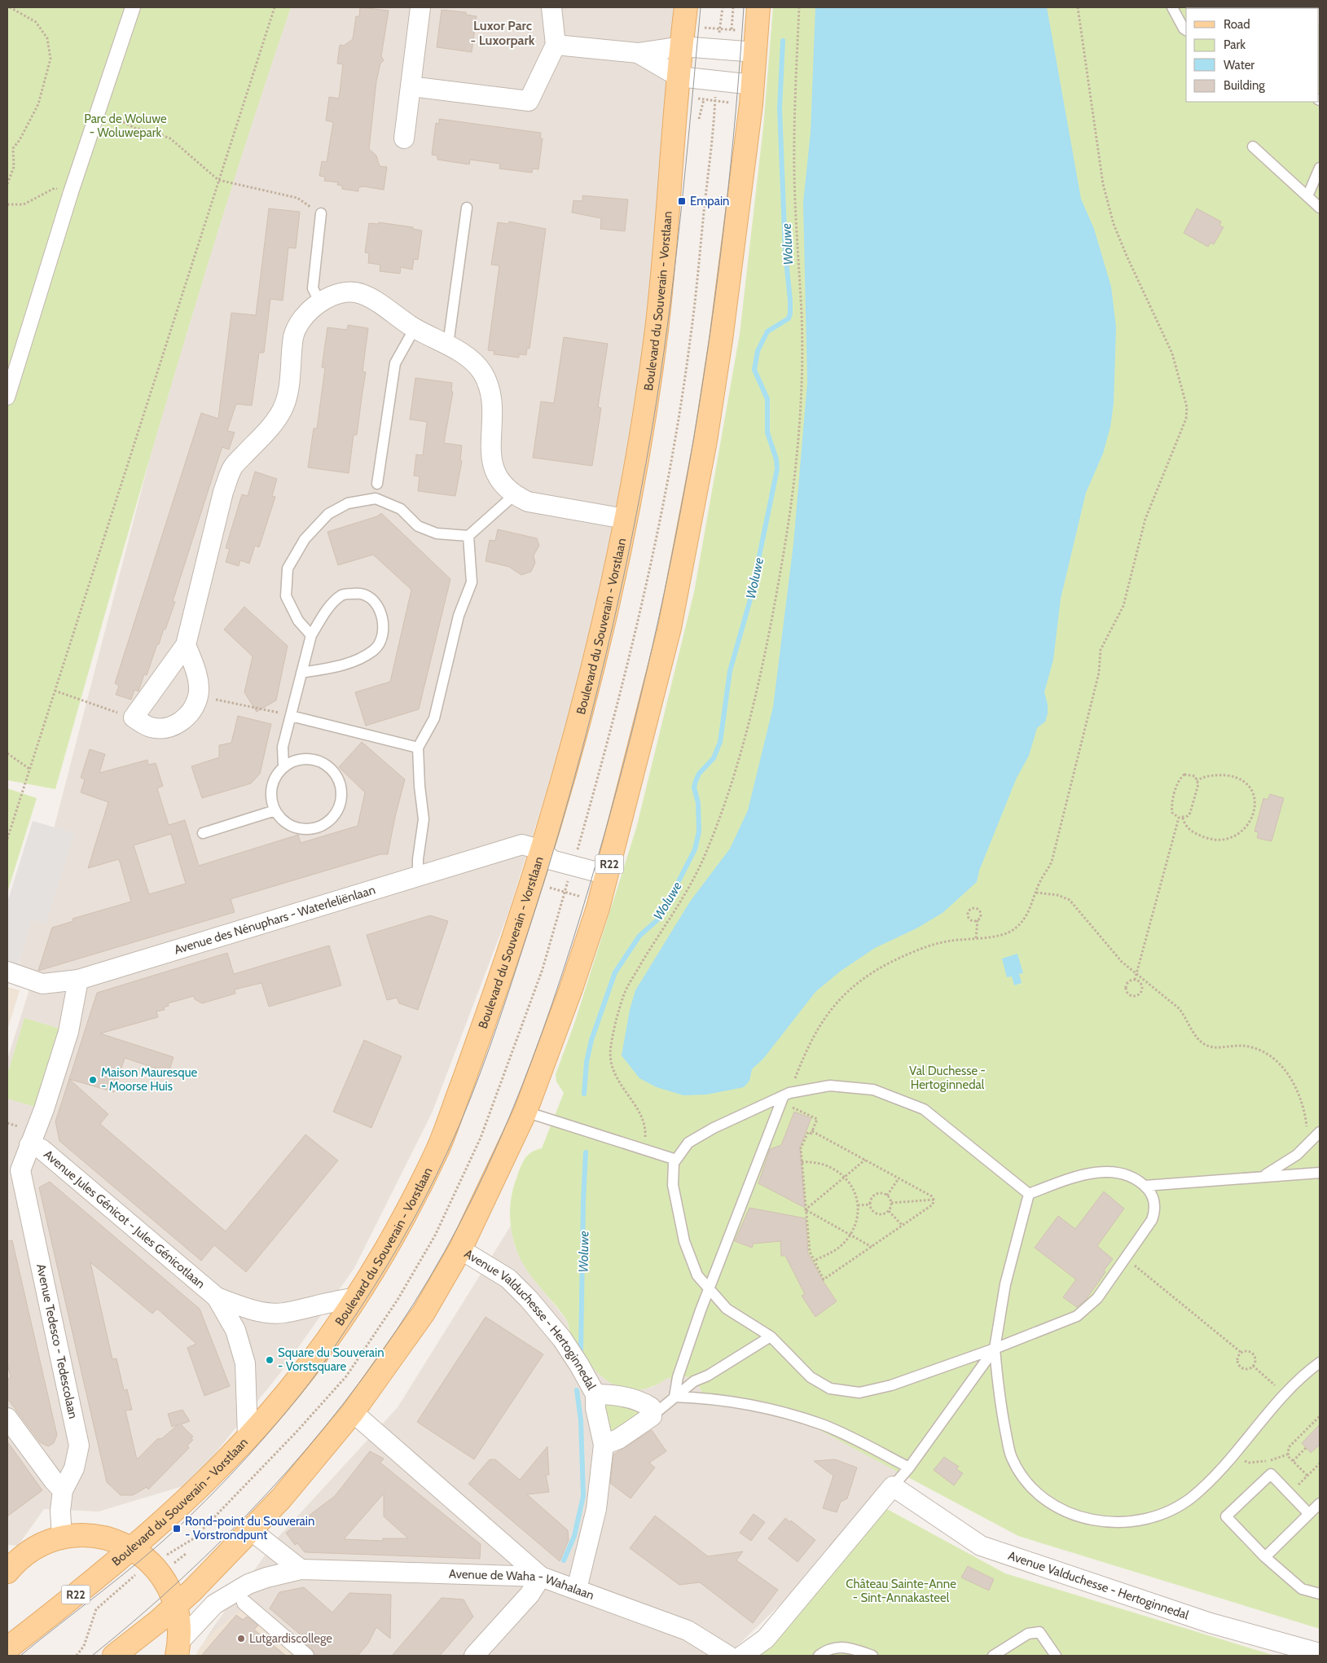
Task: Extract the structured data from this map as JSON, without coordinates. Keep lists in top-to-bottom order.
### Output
{
  "streets": {
    "main road": ["Boulevard du Souverain - Vorstlaan", "R22"],
    "street": [
      "Avenue des Nénuphars - Waterleliënlaan",
      "Avenue Jules Génicot - Jules Génicotlaan",
      "Avenue Valduchesse - Hertoginnedal",
      "Avenue Tedesco - Tedescolaan",
      "Avenue de Waha - Wahalaan"
    ]
  },
  "crossings": [
    ["Boulevard du Souverain - Vorstlaan", "Avenue des Nénuphars - Waterleliënlaan"],
    ["Boulevard du Souverain - Vorstlaan", "Avenue Jules Génicot - Jules Génicotlaan"],
    ["R22", "Avenue Valduchesse - Hertoginnedal"],
    ["Avenue des Nénuphars - Waterleliënlaan", "Avenue Tedesco - Tedescolaan"],
    ["Avenue Jules Génicot - Jules Génicotlaan", "Avenue Tedesco - Tedescolaan"],
    ["Avenue Valduchesse - Hertoginnedal", "Avenue de Waha - Wahalaan"]
  ],
  "districts": ["Luxor Parc - Luxorpark"],
  "water": ["Woluwe"],
  "parks": ["Parc de Woluwe - Woluwepark", "Val Duchesse - Hertoginnedal", "Château Sainte-Anne - Sint-Annakasteel"],
  "places": {
    "transit": ["Empain", "Rond-point du Souverain - Vorstrondpunt"],
    "other": ["Maison Mauresque - Moorse Huis", "Square du Souverain - Vorstsquare", "Lutgardiscollege"]
  },
  "legend": [
    "Road",
    "Park",
    "Water",
    "Building"
  ]
}
